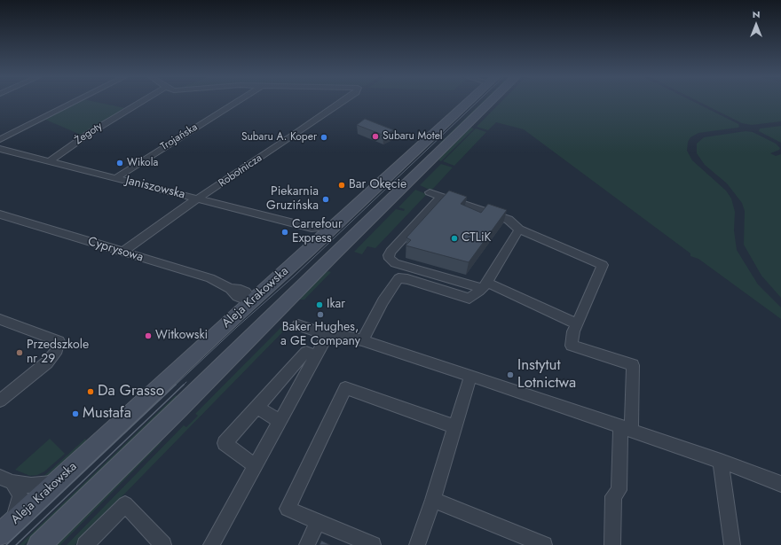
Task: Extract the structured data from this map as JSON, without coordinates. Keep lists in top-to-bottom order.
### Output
{
  "streets": {
    "main road": ["Aleja Krakowska"],
    "street": [
      "Żegoty",
      "Trojańska",
      "Robotnicza",
      "Janiszowska",
      "Cyprysowa"
    ]
  },
  "crossings": [
    ["Żegoty", "Janiszowska"],
    ["Trojańska", "Janiszowska"],
    ["Robotnicza", "Janiszowska"],
    ["Robotnicza", "Cyprysowa"],
    ["Janiszowska", "Aleja Krakowska"],
    ["Cyprysowa", "Aleja Krakowska"]
  ],
  "places": [
    "Subaru Motel",
    "Subaru A. Koper",
    "Wikola",
    "Bar Okęcie",
    "Piekarnia Gruzińska",
    "Carrefour Express",
    "CTLiK",
    "Ikar",
    "Baker Hughes, a GE Company",
    "Witkowski",
    "Przedszkole nr 29",
    "Instytut Lotnictwa",
    "Da Grasso",
    "Mustafa"
  ],
  "north": "top"
}
